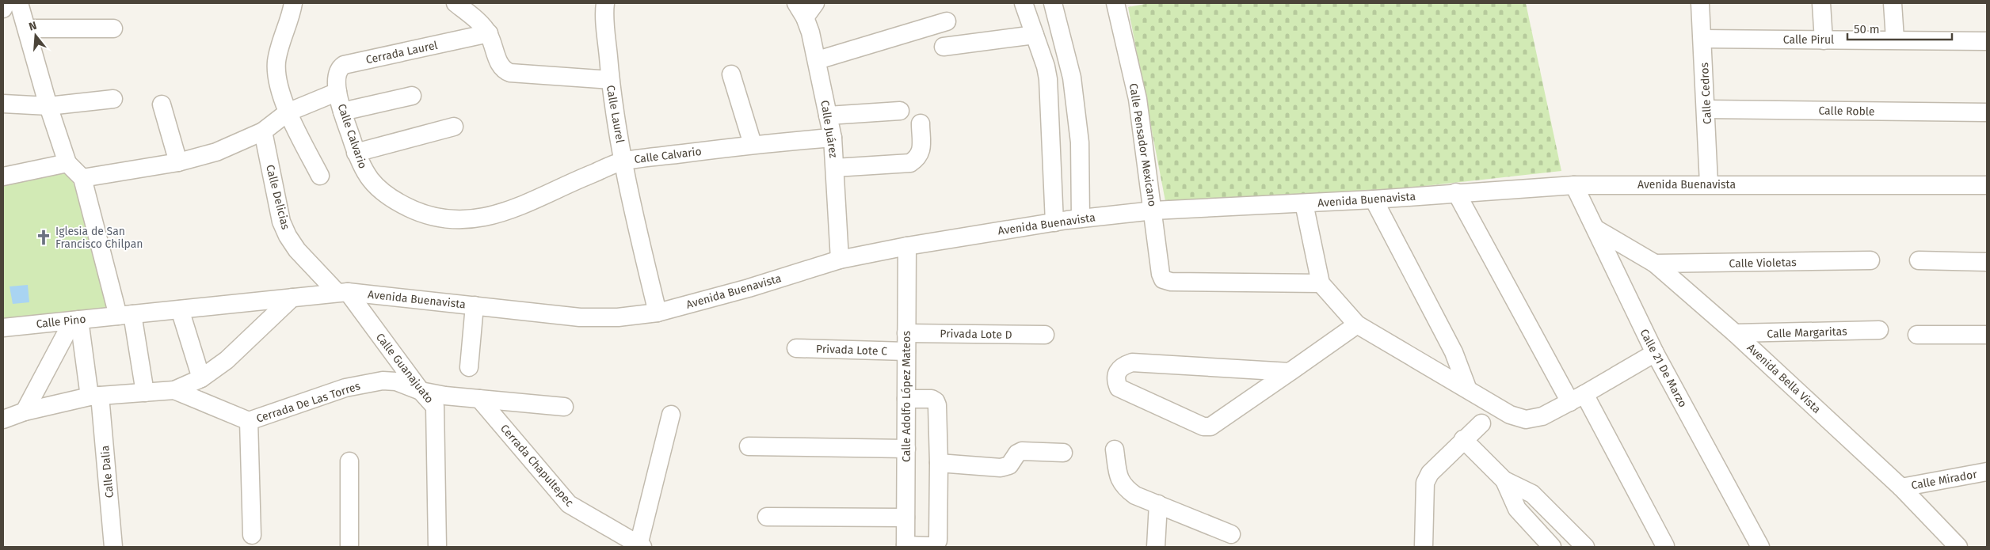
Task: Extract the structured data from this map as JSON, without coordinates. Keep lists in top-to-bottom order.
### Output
{
  "streets": {
    "street": [
      "Calle Pirul",
      "Cerrada Laurel",
      "Calle Cedros",
      "Calle Roble",
      "Calle Laurel",
      "Calle Juárez",
      "Calle Calvario",
      "Calle Pensador Mexicano",
      "Avenida Buenavista",
      "Calle Delicias",
      "Calle Violetas",
      "Calle Pino",
      "Calle Margaritas",
      "Privada Lote D",
      "Privada Lote C",
      "Calle Guanajuato",
      "Calle 21 De Marzo",
      "Avenida Bella Vista",
      "Calle Adolfo López Mateos",
      "Cerrada De Las Torres",
      "Cerrada Chapultepec",
      "Calle Dalia",
      "Calle Mirador"
    ]
  },
  "crossings": [
    ["Calle Pirul", "Calle Cedros"],
    ["Cerrada Laurel", "Calle Laurel"],
    ["Cerrada Laurel", "Calle Calvario"],
    ["Calle Cedros", "Calle Roble"],
    ["Calle Cedros", "Avenida Buenavista"],
    ["Calle Laurel", "Calle Calvario"],
    ["Calle Laurel", "Avenida Buenavista"],
    ["Calle Juárez", "Calle Calvario"],
    ["Calle Juárez", "Avenida Buenavista"],
    ["Calle Calvario", "Calle Delicias"],
    ["Calle Pensador Mexicano", "Avenida Buenavista"],
    ["Avenida Buenavista", "Calle Delicias"],
    ["Avenida Buenavista", "Calle Pino"],
    ["Avenida Buenavista", "Calle Guanajuato"],
    ["Avenida Buenavista", "Calle 21 De Marzo"],
    ["Avenida Buenavista", "Calle Adolfo López Mateos"],
    ["Calle Delicias", "Calle Guanajuato"],
    ["Calle Violetas", "Avenida Bella Vista"],
    ["Calle Pino", "Calle Dalia"],
    ["Calle Margaritas", "Avenida Bella Vista"],
    ["Privada Lote D", "Calle Adolfo López Mateos"],
    ["Privada Lote C", "Calle Adolfo López Mateos"],
    ["Calle Guanajuato", "Cerrada De Las Torres"],
    ["Calle 21 De Marzo", "Avenida Bella Vista"],
    ["Avenida Bella Vista", "Calle Mirador"],
    ["Cerrada De Las Torres", "Cerrada Chapultepec"]
  ],
  "places": {
    "church": ["Iglesia de San Francisco Chilpan"]
  },
  "scale_bar": "50 m",
  "north": "top"
}
